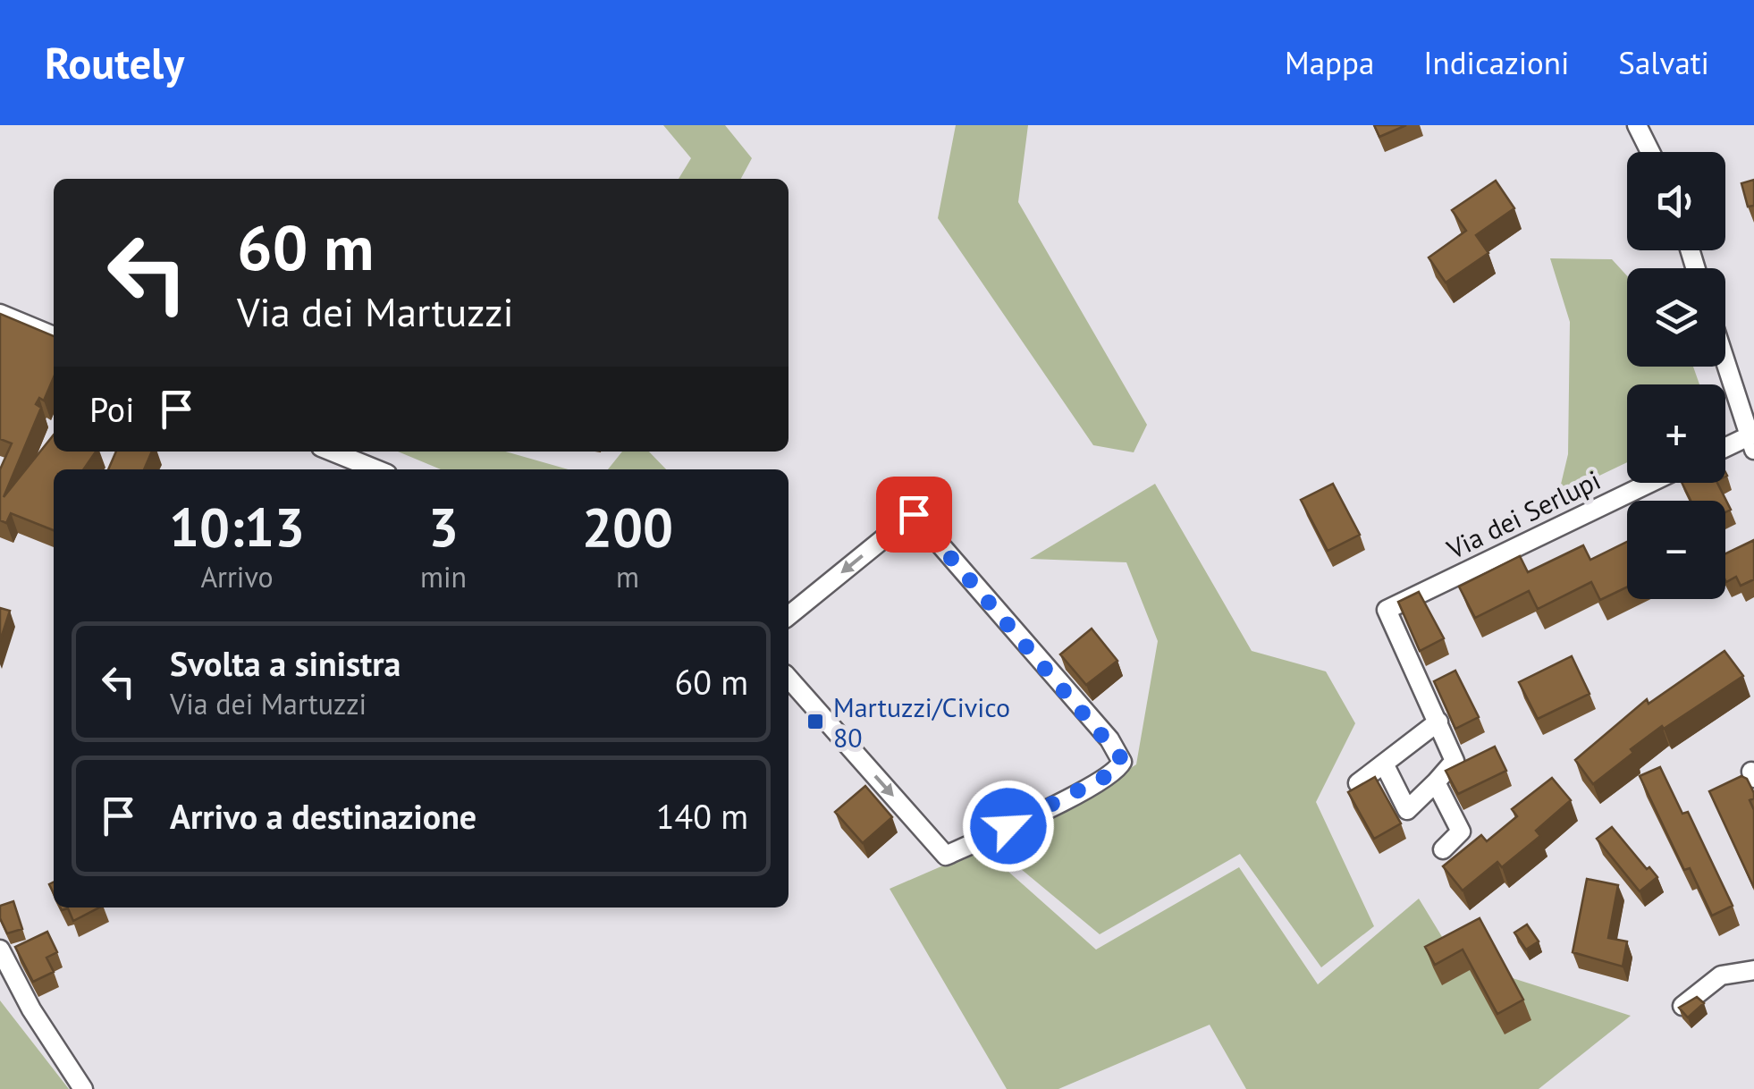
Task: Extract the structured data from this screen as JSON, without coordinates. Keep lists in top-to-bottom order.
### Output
{
  "streets": {
    "street": ["Via dei Serlupi"]
  },
  "places": {
    "transit": ["Martuzzi/Civico 80"]
  },
  "page": {
    "header": "Routely",
    "nav": ["Mappa", "Indicazioni", "Salvati"],
    "map_buttons": ["+", "−"],
    "turn": ["60 m", "Via dei Martuzzi"],
    "then": "Poi",
    "eta": [
      "10:13",
      "Arrivo",
      "3",
      "min",
      "200",
      "m"
    ],
    "list": [
      {
        "name": "Svolta a sinistra",
        "note": "Via dei Martuzzi",
        "value": "60 m"
      },
      {
        "name": "Arrivo a destinazione",
        "value": "140 m"
      }
    ]
  }
}
